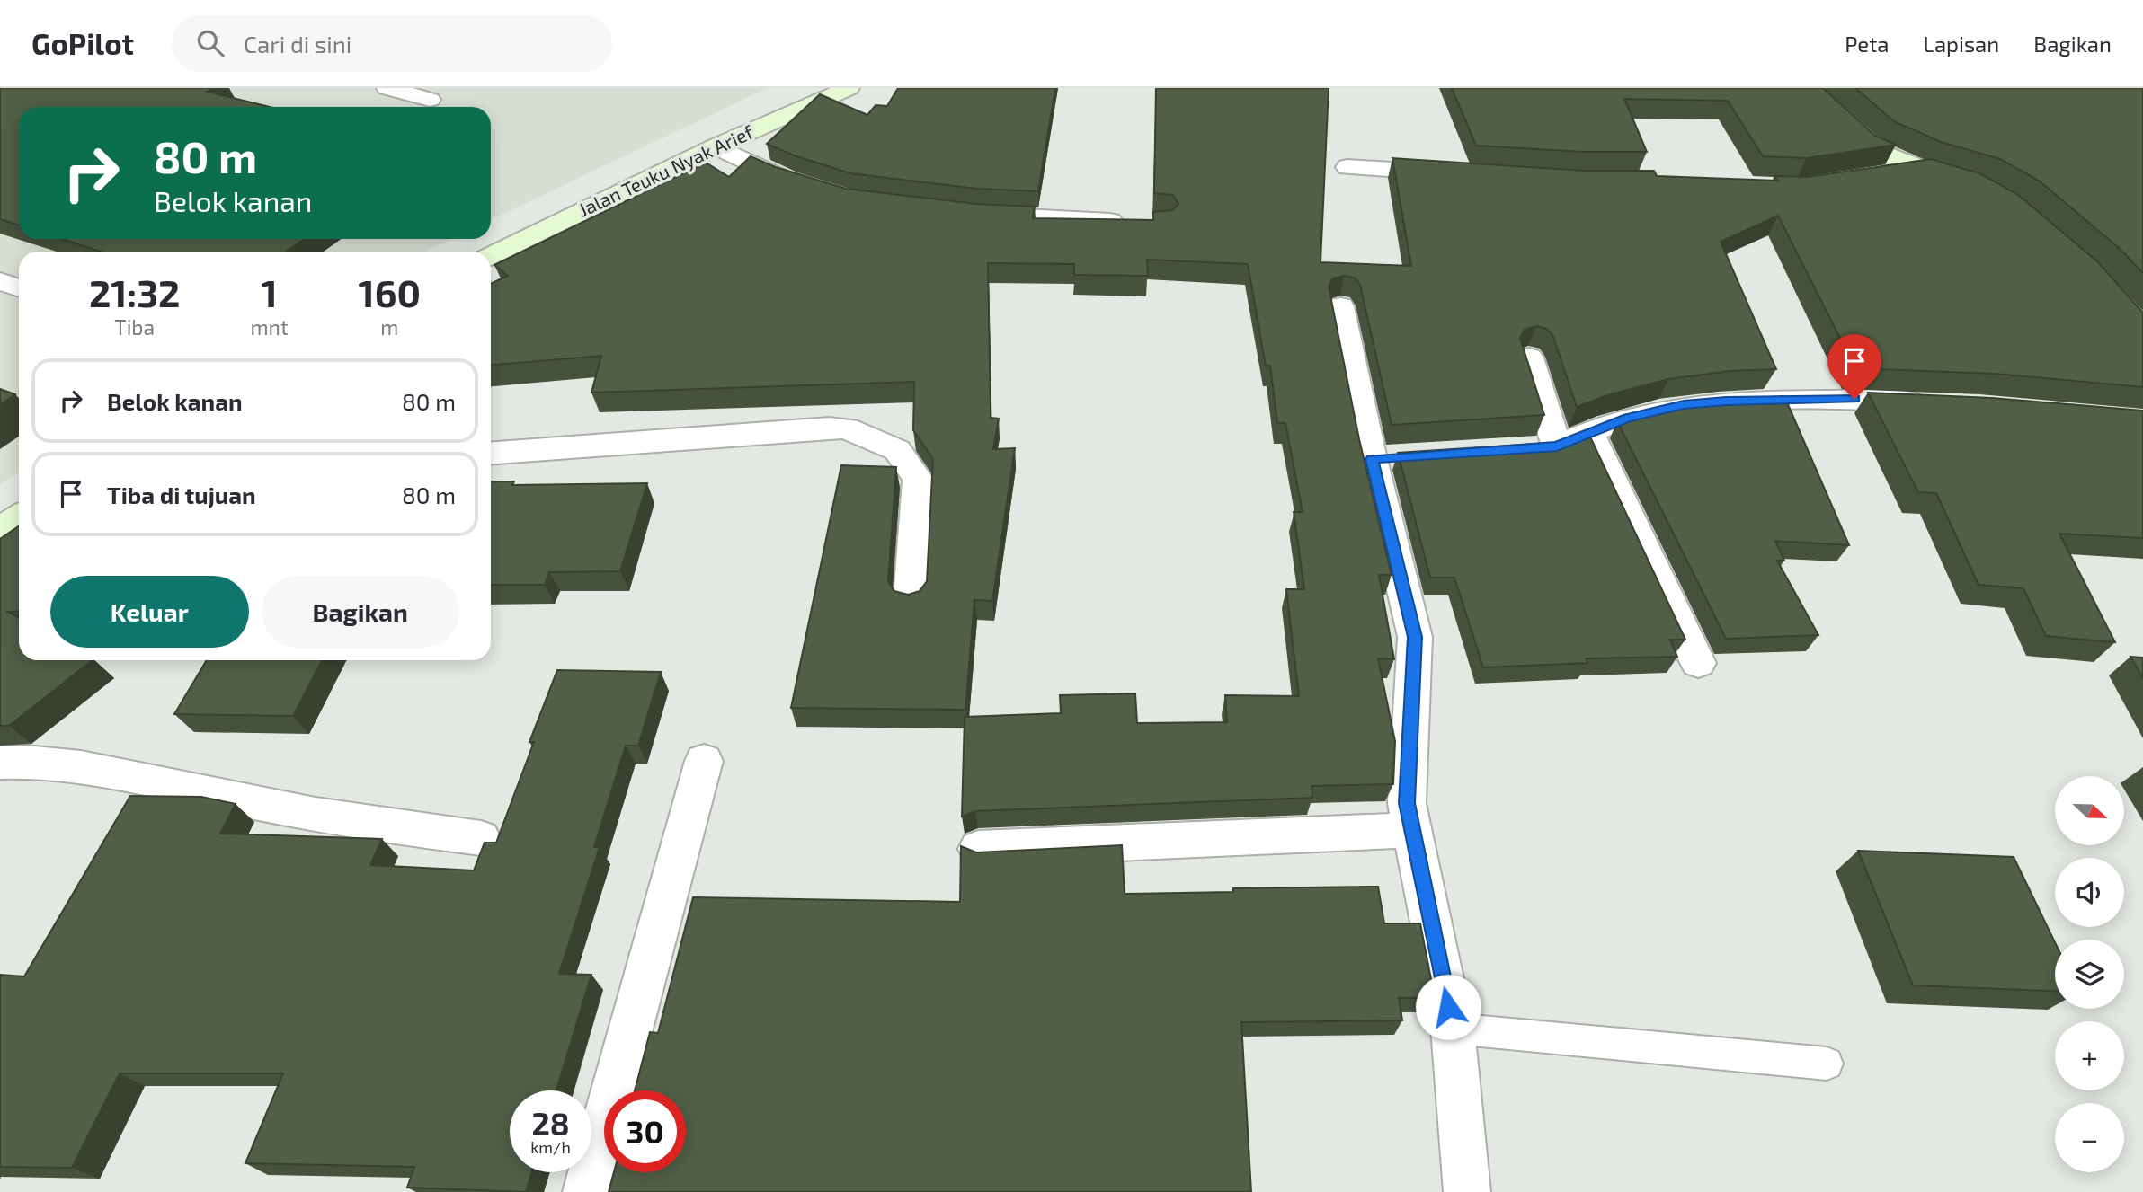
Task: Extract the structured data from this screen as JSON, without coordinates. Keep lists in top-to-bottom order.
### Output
{
  "streets": {
    "main road": ["Jalan Teuku Nyak Arief"]
  },
  "north": "right",
  "page": {
    "header": "GoPilot",
    "search": "Cari di sini",
    "nav": ["Peta", "Lapisan", "Bagikan"],
    "turn": ["80 m", "Belok kanan"],
    "eta": [
      "21:32",
      "Tiba",
      "1",
      "mnt",
      "160",
      "m"
    ],
    "list": [
      {
        "name": "Belok kanan",
        "value": "80 m"
      },
      {
        "name": "Tiba di tujuan",
        "value": "80 m"
      }
    ],
    "buttons": ["Keluar", "Bagikan"],
    "map_buttons": ["+", "−"],
    "speed": "28 km/h",
    "limit": "30"
  }
}
